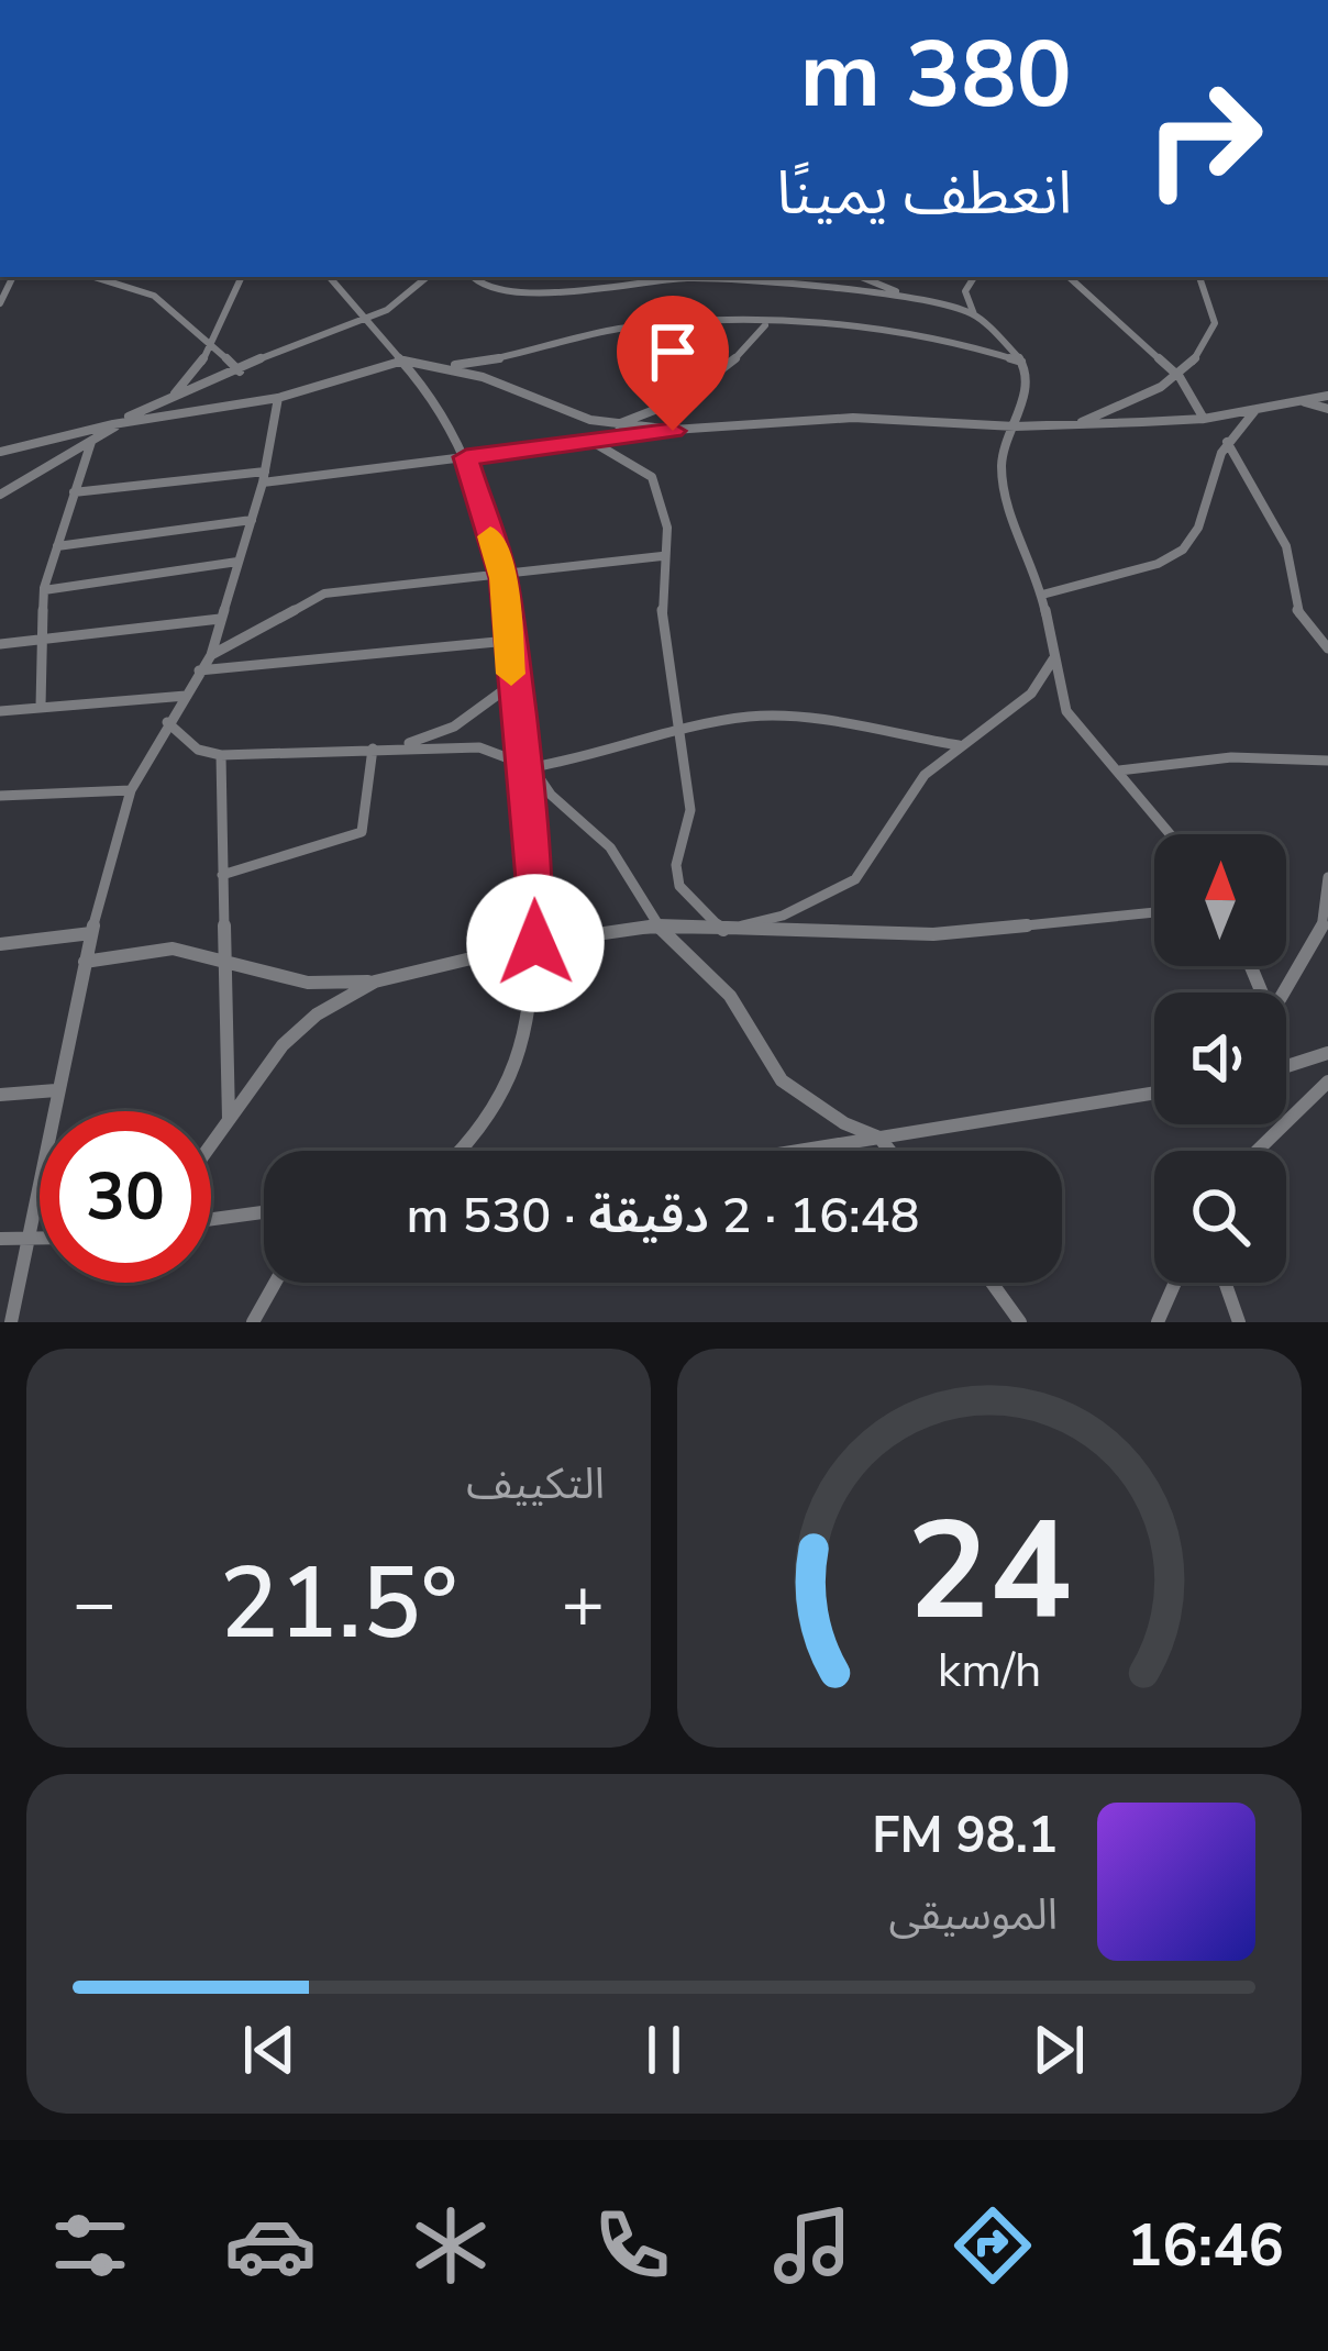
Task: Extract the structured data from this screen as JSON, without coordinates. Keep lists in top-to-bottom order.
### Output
{
  "north": "top",
  "page": {
    "turn": ["380 m", "انعطف يمينًا"],
    "limit": "30",
    "trip": "16:48 · 2 دقيقة · 530 m",
    "tile": "التكييف",
    "heat": ["−", "21.5°", "+"],
    "song": ["98.1 FM", "الموسيقى"],
    "tabs": "16:46",
    "gauge": ["24", "km/h"]
  }
}
